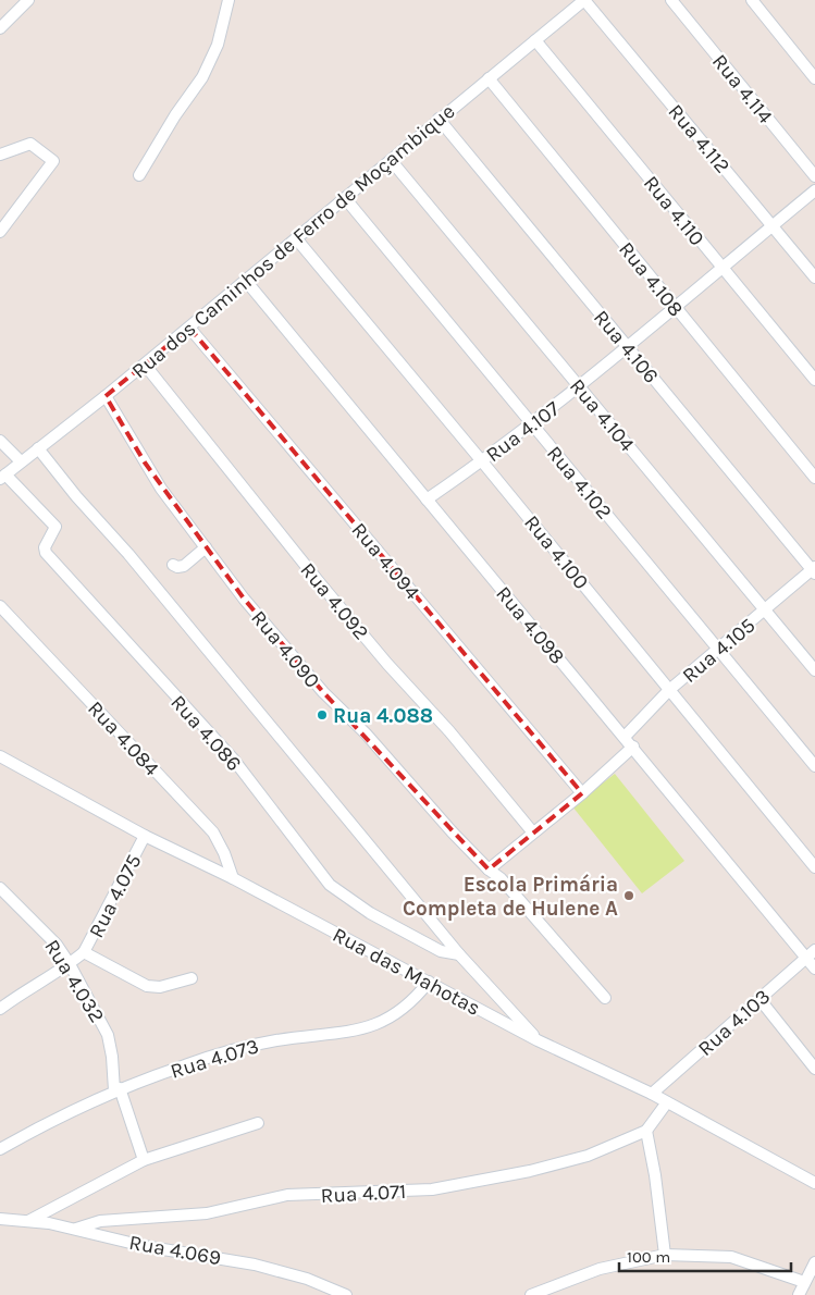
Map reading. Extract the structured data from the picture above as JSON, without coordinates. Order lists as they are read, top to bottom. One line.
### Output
{"streets":{"street":["Rua 4.114","Rua 4.112","Rua 4.110","Rua dos Caminhos de Ferro de Moçambique","Rua 4.108","Rua 4.106","Rua 4.104","Rua 4.107","Rua 4.102","Rua 4.100","Rua 4.094","Rua 4.092","Rua 4.098","Rua 4.090","Rua 4.105","Rua 4.086","Rua 4.084","Rua 4.075","Rua das Mahotas","Rua 4.032","Rua 4.103","Rua 4.073","Rua 4.071","Rua 4.069"]},"crossings":[["Rua 4.112","Rua dos Caminhos de Ferro de Moçambique"],["Rua 4.112","Rua 4.107"],["Rua 4.110","Rua dos Caminhos de Ferro de Moçambique"],["Rua 4.110","Rua 4.107"],["Rua dos Caminhos de Ferro de Moçambique","Rua 4.108"],["Rua dos Caminhos de Ferro de Moçambique","Rua 4.106"],["Rua dos Caminhos de Ferro de Moçambique","Rua 4.104"],["Rua dos Caminhos de Ferro de Moçambique","Rua 4.102"],["Rua dos Caminhos de Ferro de Moçambique","Rua 4.100"],["Rua dos Caminhos de Ferro de Moçambique","Rua 4.094"],["Rua dos Caminhos de Ferro de Moçambique","Rua 4.092"],["Rua dos Caminhos de Ferro de Moçambique","Rua 4.098"],["Rua dos Caminhos de Ferro de Moçambique","Rua 4.090"],["Rua dos Caminhos de Ferro de Moçambique","Rua 4.086"],["Rua 4.108","Rua 4.107"],["Rua 4.106","Rua 4.107"],["Rua 4.106","Rua 4.105"],["Rua 4.104","Rua 4.107"],["Rua 4.104","Rua 4.105"],["Rua 4.107","Rua 4.102"],["Rua 4.107","Rua 4.100"],["Rua 4.107","Rua 4.098"],["Rua 4.102","Rua 4.105"],["Rua 4.100","Rua 4.105"],["Rua 4.098","Rua 4.105"],["Rua 4.098","Rua 4.103"],["Rua 4.084","Rua das Mahotas"],["Rua 4.075","Rua das Mahotas"],["Rua 4.075","Rua 4.032"],["Rua das Mahotas","Rua 4.103"],["Rua das Mahotas","Rua 4.073"],["Rua 4.032","Rua 4.073"],["Rua 4.071","Rua 4.069"]],"places":["Rua 4.088","Escola Primária Completa de Hulene A"],"scale_bar":"100 m"}
